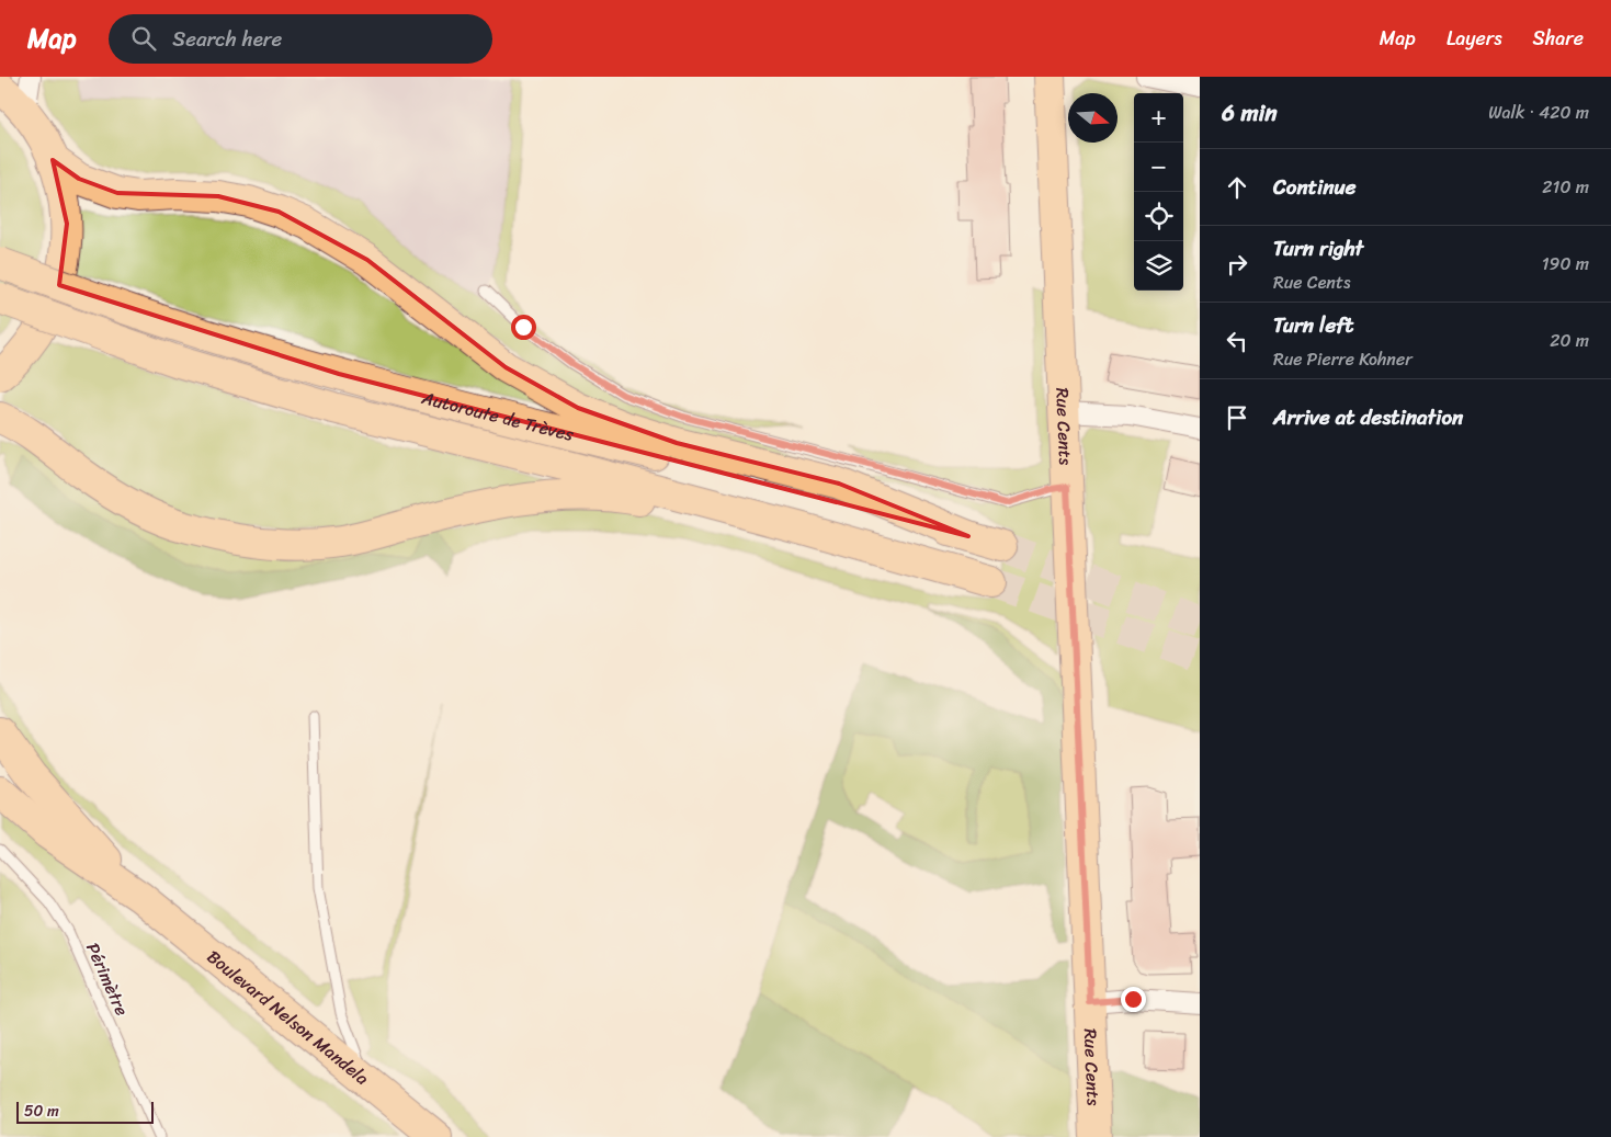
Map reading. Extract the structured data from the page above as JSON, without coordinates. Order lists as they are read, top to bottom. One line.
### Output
{"streets":{"main road":["Autoroute de Trèves","Rue Cents","Boulevard Nelson Mandela"],"lane":["Périmètre"]},"scale_bar":"50 m","north":"right","page":{"header":"Map","search":"Search here","nav":["Map","Layers","Share"],"heading":["6 min","Walk · 420 m"],"map_buttons":["+","−"],"list":[["Continue","210 m"],["Turn right","Rue Cents","190 m"],["Turn left","Rue Pierre Kohner","20 m"],"Arrive at destination"],"scale":"50 m"}}
